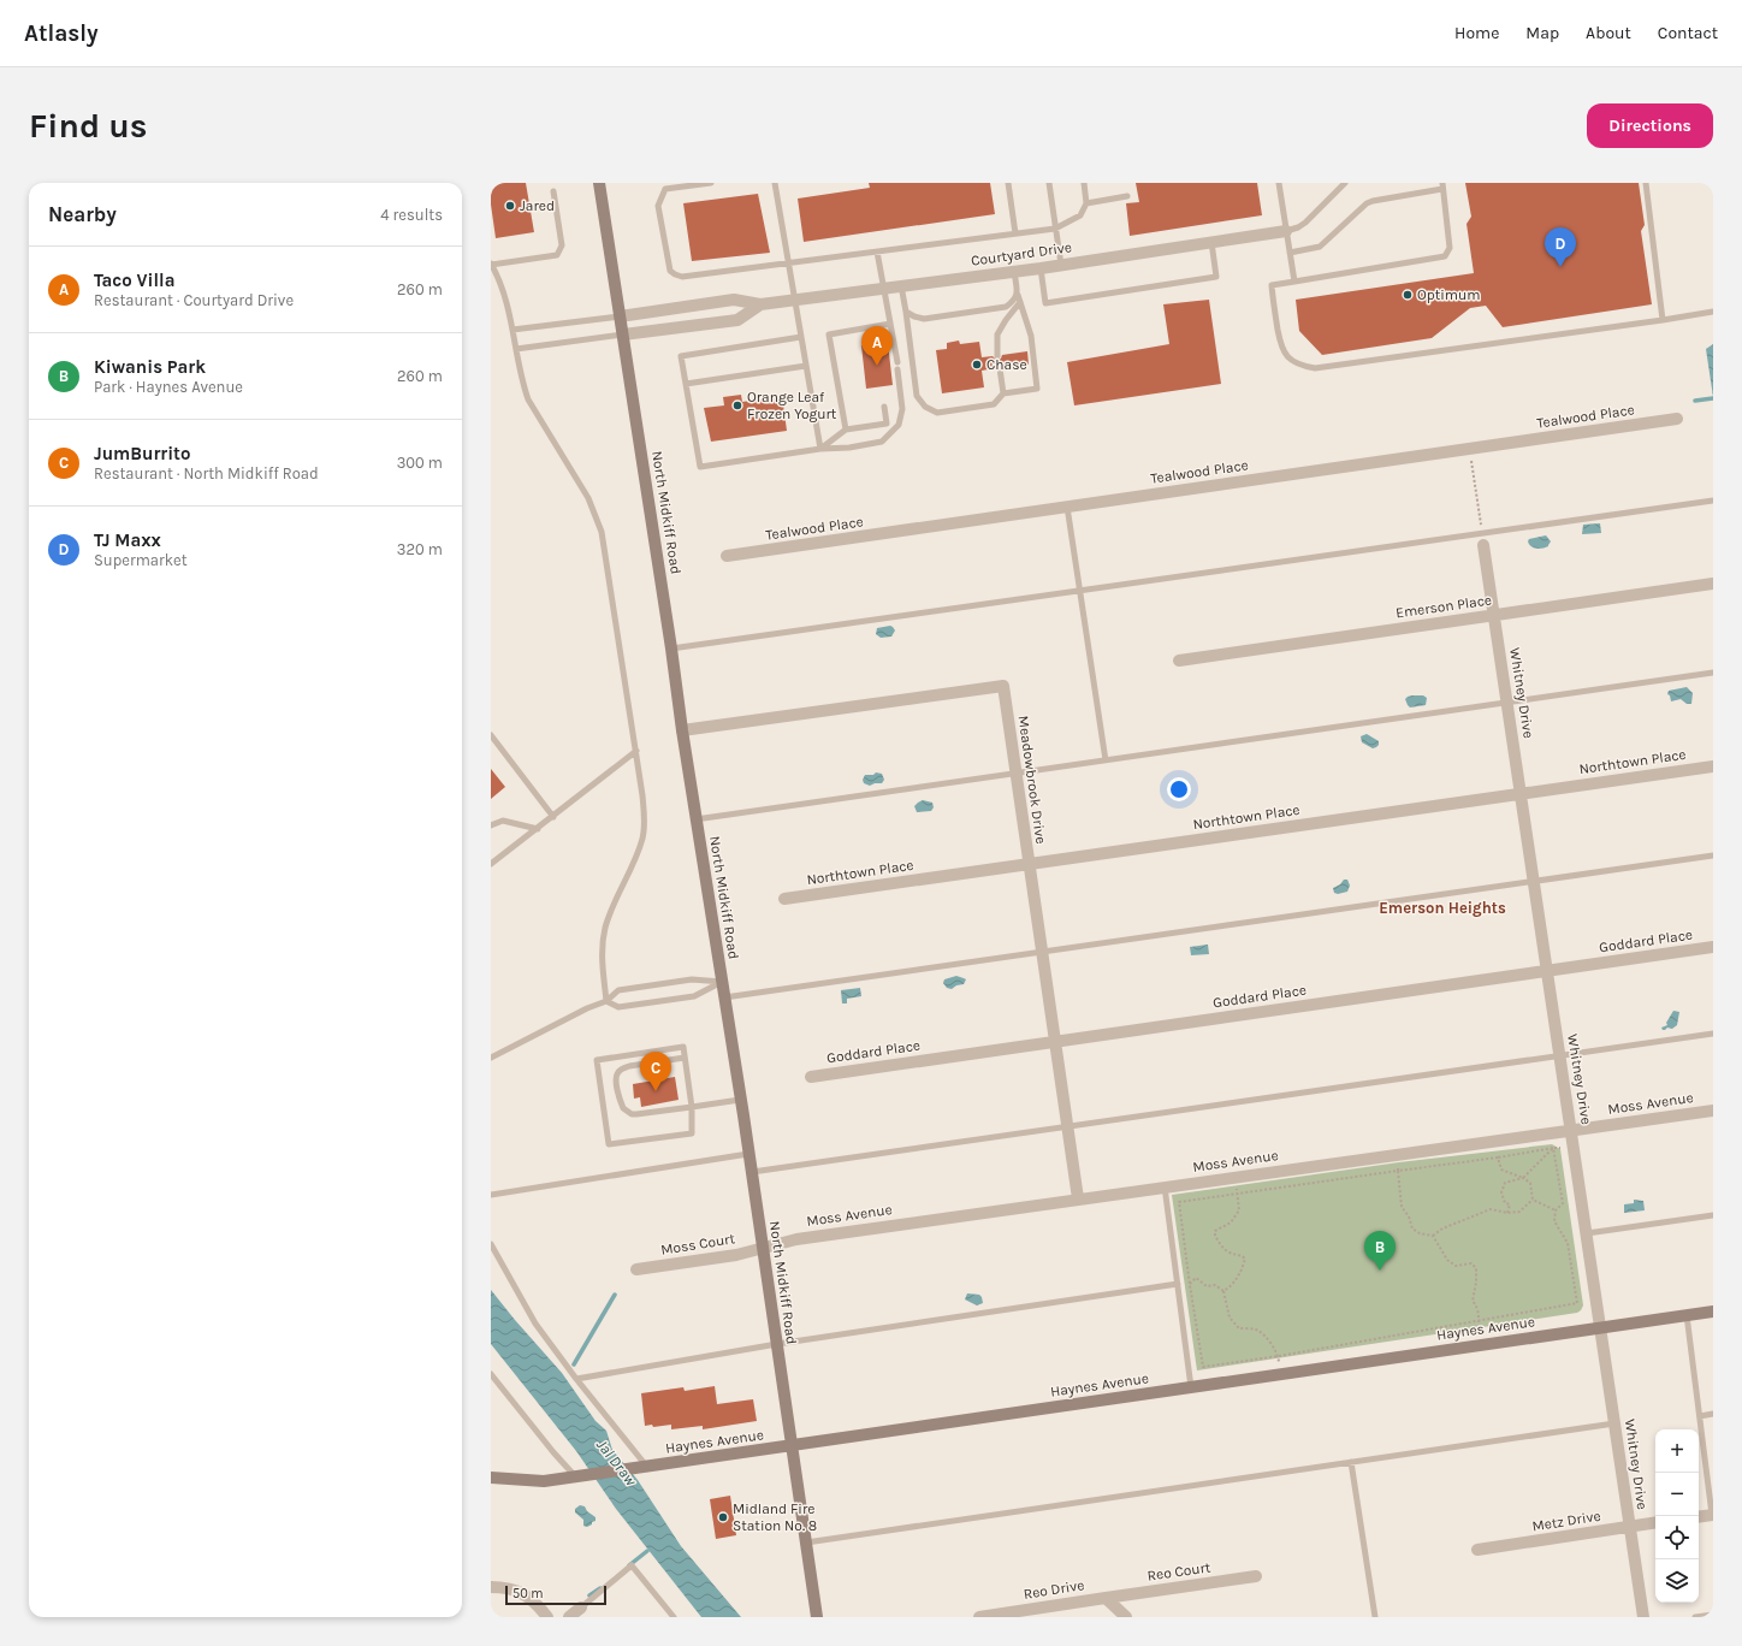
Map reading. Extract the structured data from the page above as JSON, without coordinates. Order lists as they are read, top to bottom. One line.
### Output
{"streets":{"main road":["North Midkiff Road","Haynes Avenue"],"street":["Courtyard Drive","Tealwood Place","Emerson Place","Whitney Drive","Northtown Place","Meadowbrook Drive","Goddard Place","Moss Avenue","Moss Court","Metz Drive","Reo Court","Reo Drive"]},"crossings":[["Courtyard Drive","North Midkiff Road"],["North Midkiff Road","Meadowbrook Drive"],["North Midkiff Road","Moss Avenue"],["North Midkiff Road","Moss Court"],["North Midkiff Road","Haynes Avenue"],["Emerson Place","Whitney Drive"],["Whitney Drive","Northtown Place"],["Whitney Drive","Goddard Place"],["Whitney Drive","Moss Avenue"],["Whitney Drive","Haynes Avenue"],["Whitney Drive","Metz Drive"],["Northtown Place","Meadowbrook Drive"],["Meadowbrook Drive","Goddard Place"],["Meadowbrook Drive","Moss Avenue"],["Moss Avenue","Moss Court"],["Reo Court","Reo Drive"]],"districts":["Emerson Heights"],"water":["Jal Draw"],"places":["Jared","Optimum","Chase","Orange Leaf Frozen Yogurt","Midland Fire Station No. 8"],"scale_bar":"50 m","page":{"header":"Atlasly","nav":["Home","Map","About","Contact"],"buttons":"Directions","title":"Find us","heading":["Nearby","4 results"],"pins":["D","A","C","B"],"list":[{"mark":"A","name":"Taco Villa","note":"Restaurant · Courtyard Drive","value":"260 m"},{"mark":"B","name":"Kiwanis Park","note":"Park · Haynes Avenue","value":"260 m"},{"mark":"C","name":"JumBurrito","note":"Restaurant · North Midkiff Road","value":"300 m"},{"mark":"D","name":"TJ Maxx","note":"Supermarket","value":"320 m"}],"map_buttons":["+","−"],"scale":"50 m"}}
